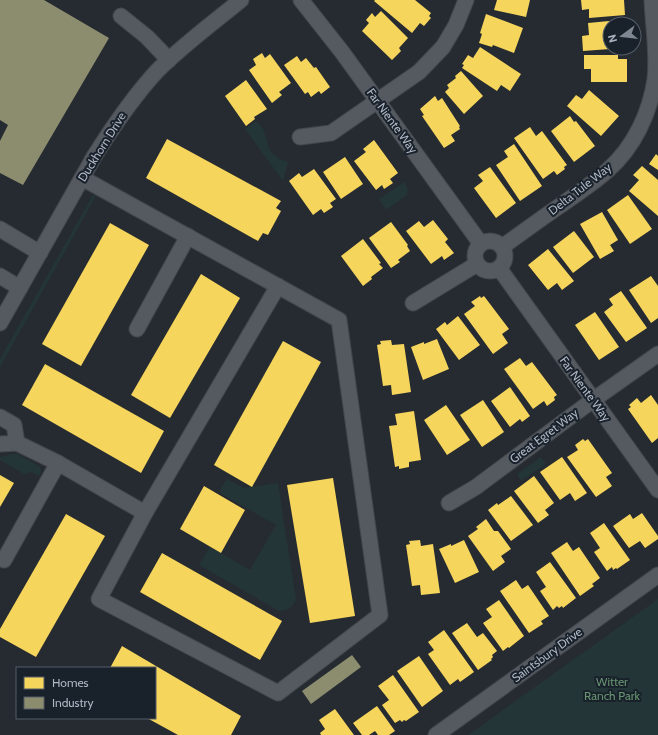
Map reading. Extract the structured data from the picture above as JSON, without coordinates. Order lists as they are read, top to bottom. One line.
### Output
{"streets":{"street":["Far Niente Way","Duckhorn Drive","Delta Tule Way","Great Egret Way","Saintsbury Drive"]},"crossings":[["Far Niente Way","Delta Tule Way"],["Far Niente Way","Great Egret Way"]],"parks":["Witter Ranch Park"],"legend":["Homes","Industry"],"north":"left"}
